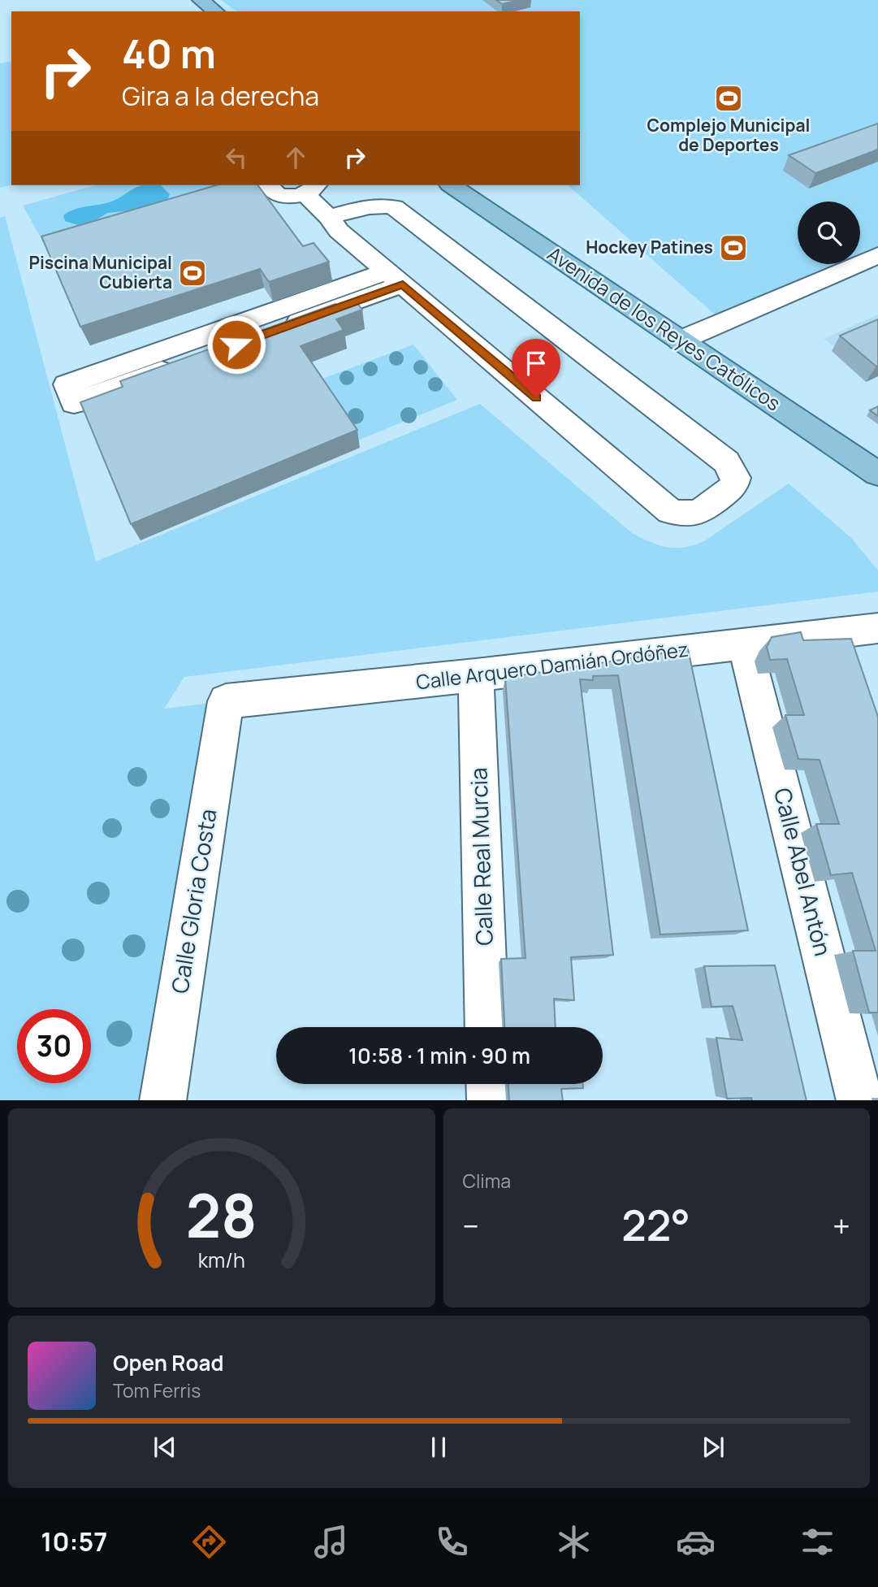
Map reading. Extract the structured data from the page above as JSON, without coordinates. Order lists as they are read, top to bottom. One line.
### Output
{"streets":{"main road":["Avenida de los Reyes Católicos"],"street":["Calle Arquero Damián Ordóñez","Calle Real Murcia","Calle Abel Antón","Calle Gloria Costa"]},"crossings":[["Calle Arquero Damián Ordóñez","Calle Real Murcia"],["Calle Arquero Damián Ordóñez","Calle Abel Antón"],["Calle Arquero Damián Ordóñez","Calle Gloria Costa"]],"places":{"sports":["Complejo Municipal de Deportes","Hockey Patines","Piscina Municipal Cubierta"]},"page":{"turn":["40 m","Gira a la derecha"],"limit":"30","trip":"10:58 · 1 min · 90 m","tile":"Clima","heat":["−","22°","+"],"song":["Open Road","Tom Ferris"],"tabs":"10:57","gauge":["28","km/h"]}}
